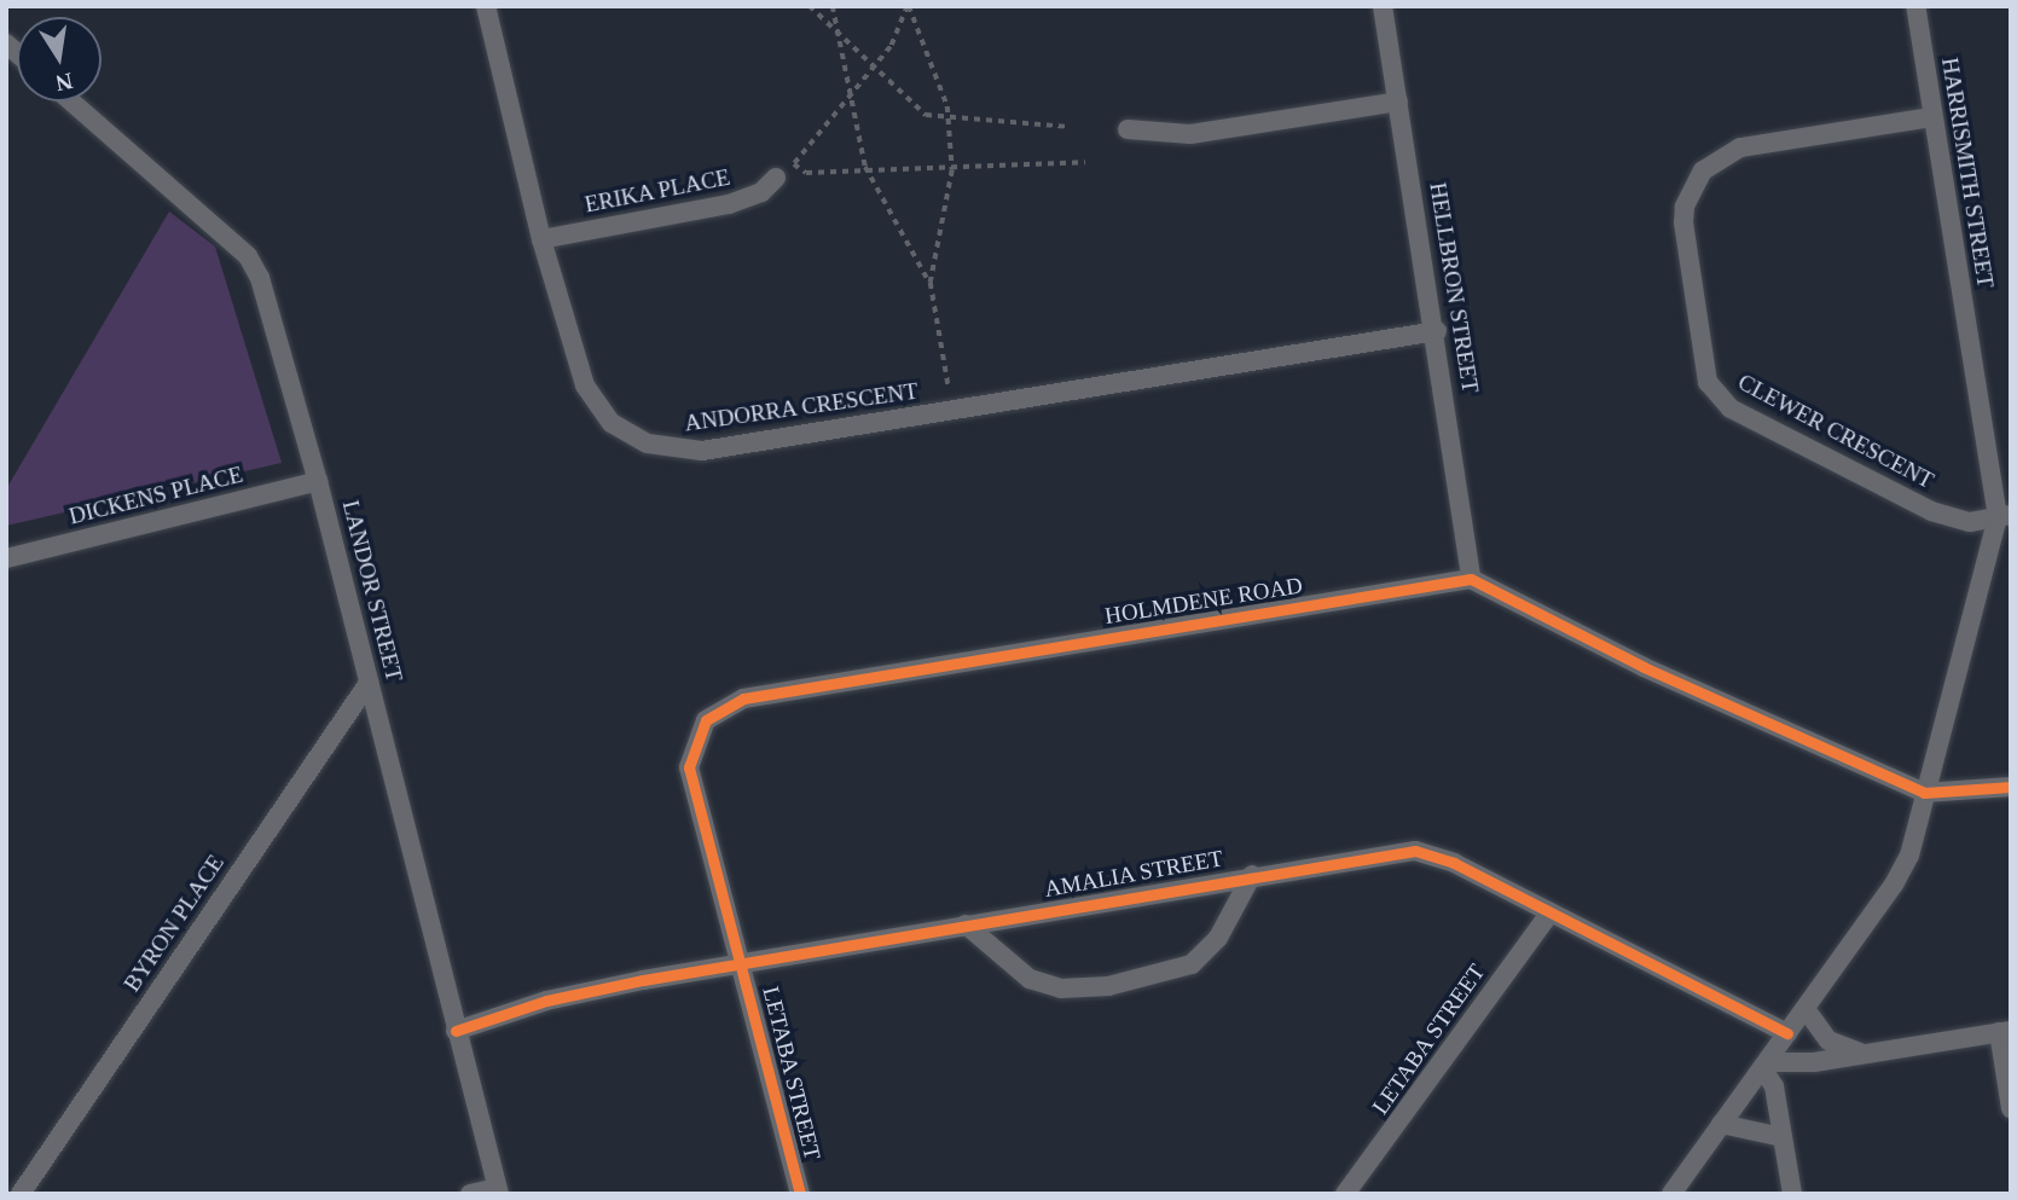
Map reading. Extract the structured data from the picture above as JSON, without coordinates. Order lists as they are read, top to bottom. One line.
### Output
{"streets":{"street":["HARRISMITH STREET","ERIKA PLACE","HELLBRON STREET","ANDORRA CRESCENT","CLEWER CRESCENT","DICKENS PLACE","LANDOR STREET","HOLMDENE ROAD","AMALIA STREET","BYRON PLACE","LETABA STREET"]},"crossings":[["HARRISMITH STREET","CLEWER CRESCENT"],["HARRISMITH STREET","AMALIA STREET"],["ERIKA PLACE","ANDORRA CRESCENT"],["HELLBRON STREET","ANDORRA CRESCENT"],["HELLBRON STREET","HOLMDENE ROAD"],["DICKENS PLACE","LANDOR STREET"],["LANDOR STREET","AMALIA STREET"],["LANDOR STREET","BYRON PLACE"],["HOLMDENE ROAD","AMALIA STREET"],["HOLMDENE ROAD","LETABA STREET"],["AMALIA STREET","LETABA STREET"]],"north":"bottom"}
